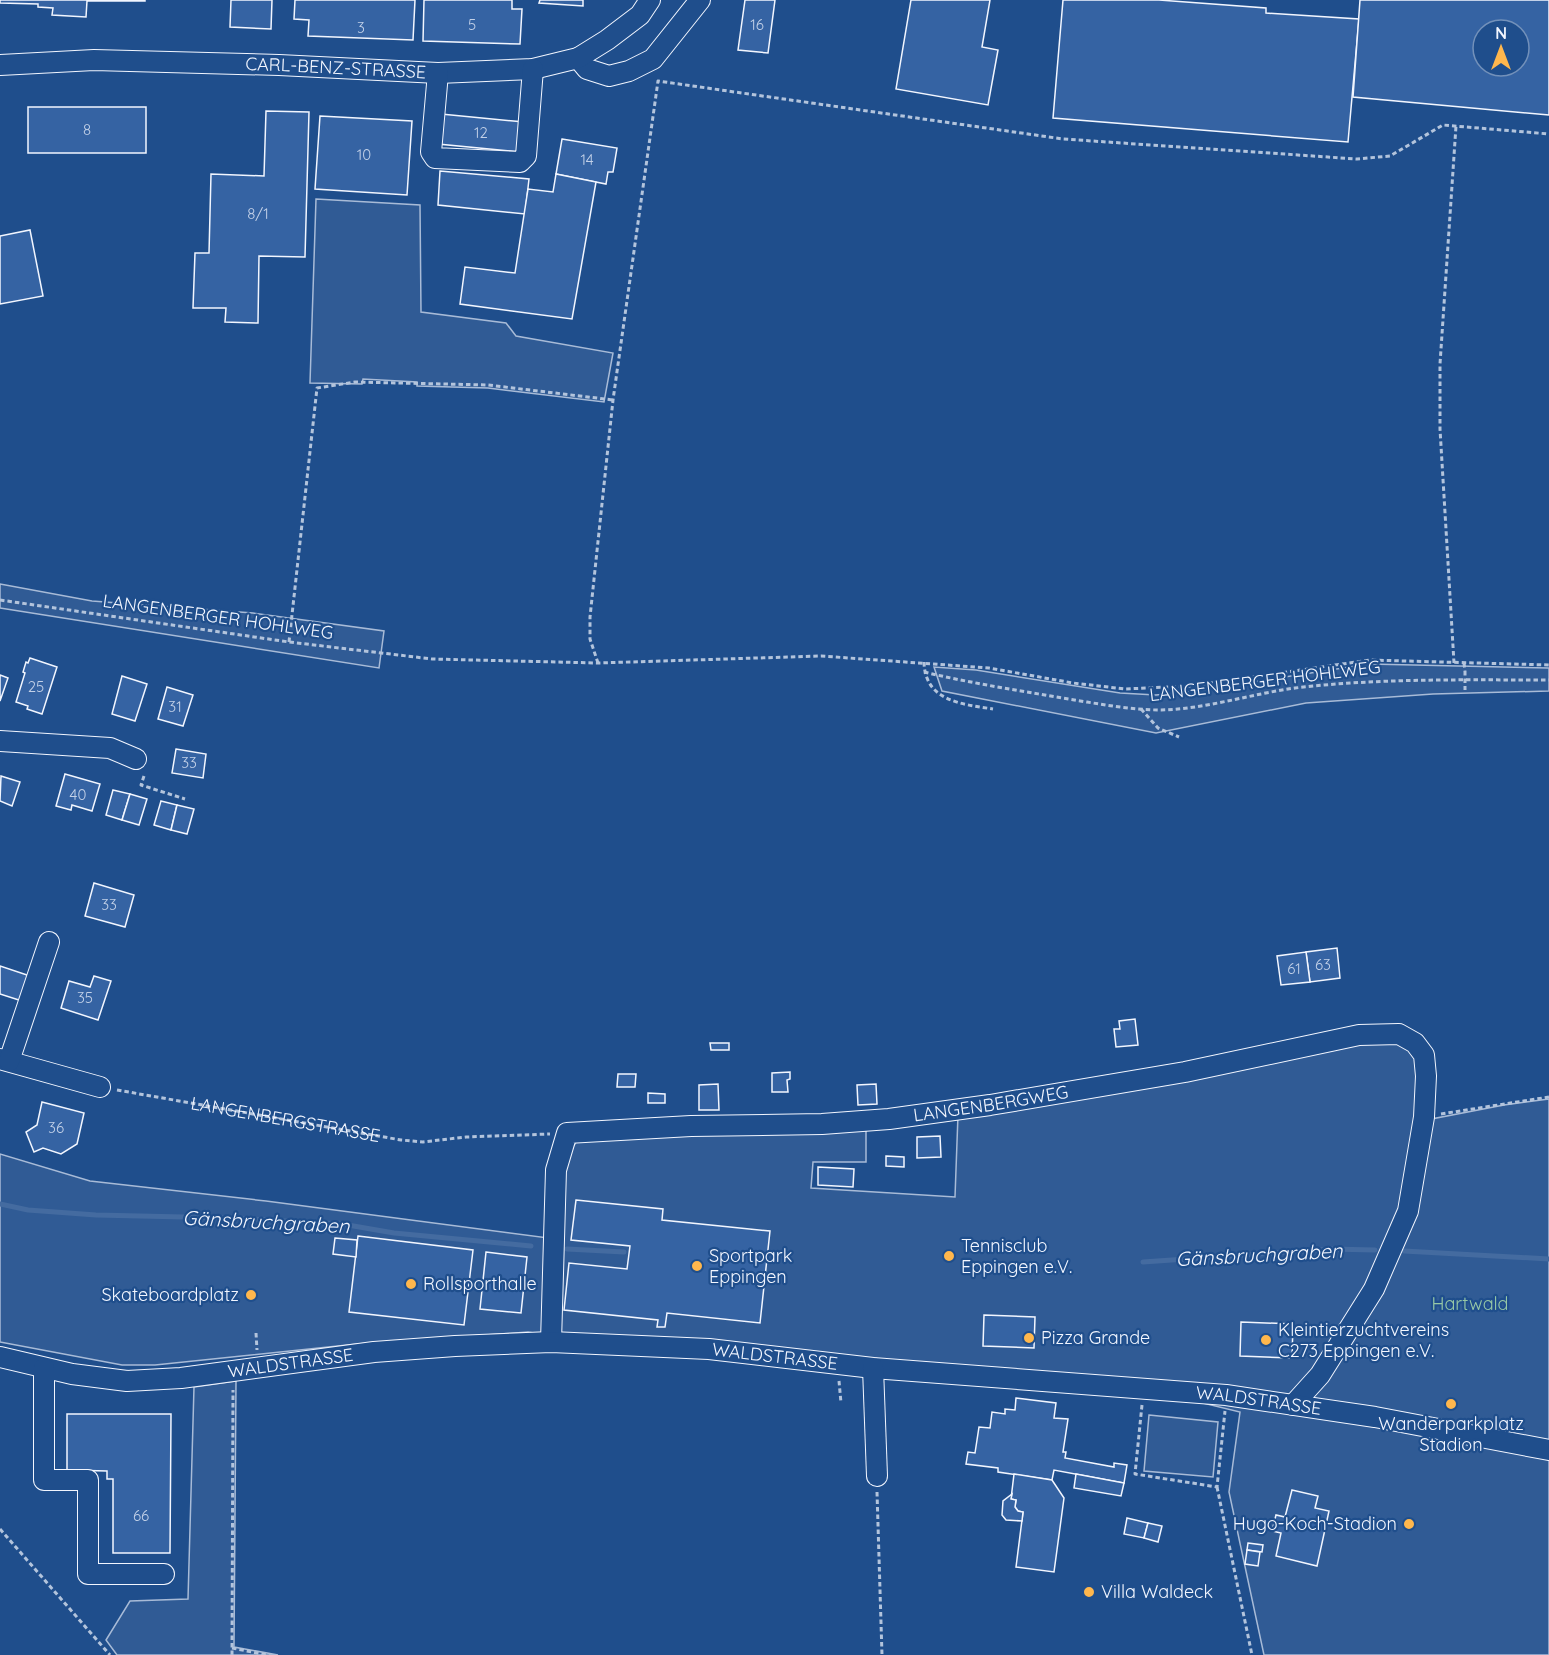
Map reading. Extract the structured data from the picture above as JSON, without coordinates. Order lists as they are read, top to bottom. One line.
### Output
{"streets":{"street":["CARL-BENZ-STRASSE","LANGENBERGWEG","WALDSTRASSE"],"path":["LANGENBERGER HOHLWEG","LANGENBERGSTRASSE"]},"crossings":[["LANGENBERGWEG","LANGENBERGSTRASSE"],["LANGENBERGWEG","WALDSTRASSE"]],"water":["Gänsbruchgraben"],"parks":["Hartwald"],"places":["Tennisclub Eppingen e.V.","Sportpark Eppingen","Rollsporthalle","Skateboardplatz","Pizza Grande","Kleintierzuchtvereins C273 Eppingen e.V.","Wanderparkplatz Stadion","Hugo-Koch-Stadion","Villa Waldeck"],"house_numbers":["5","16","3","8","12","10","14","8/1","25","31","33","40","33","63","61","35","36","66"],"north":"top"}
